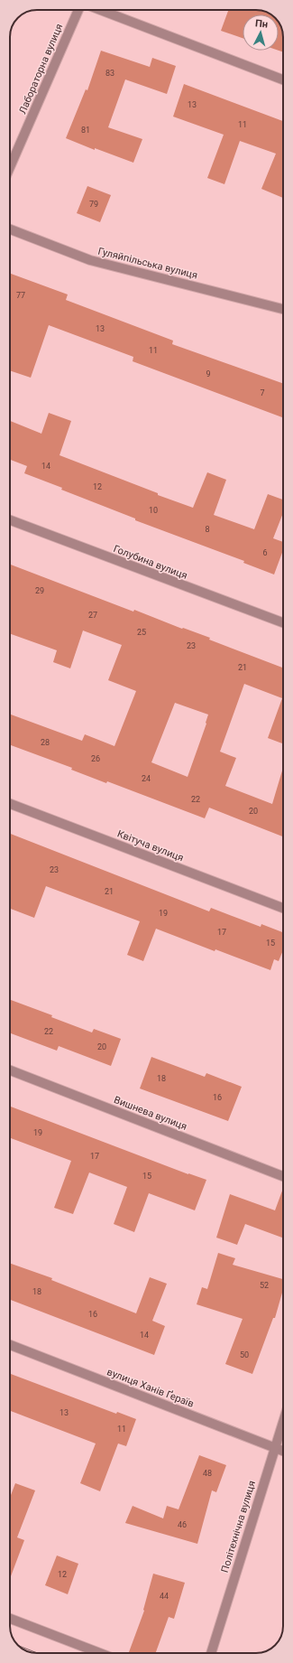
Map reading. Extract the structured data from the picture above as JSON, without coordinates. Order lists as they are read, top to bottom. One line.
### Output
{"streets":{"street":["Лабораторна вулиця","Гуляйпільська вулиця","Голубина вулиця","Квітуча вулиця","Вишнева вулиця","вулиця Ханів Ґераїв","Політехнічна вулиця"]},"crossings":[["вулиця Ханів Ґераїв","Політехнічна вулиця"]],"house_numbers":["83","13","11","81","79","77","13","11","9","7","14","12","10","8","6","29","27","25","23","21","28","26","24","22","20","23","21","19","17","15","22","20","18","16","19","17","15","52","18","16","14","50","13","11","48","46","12","44"],"north":"top"}
